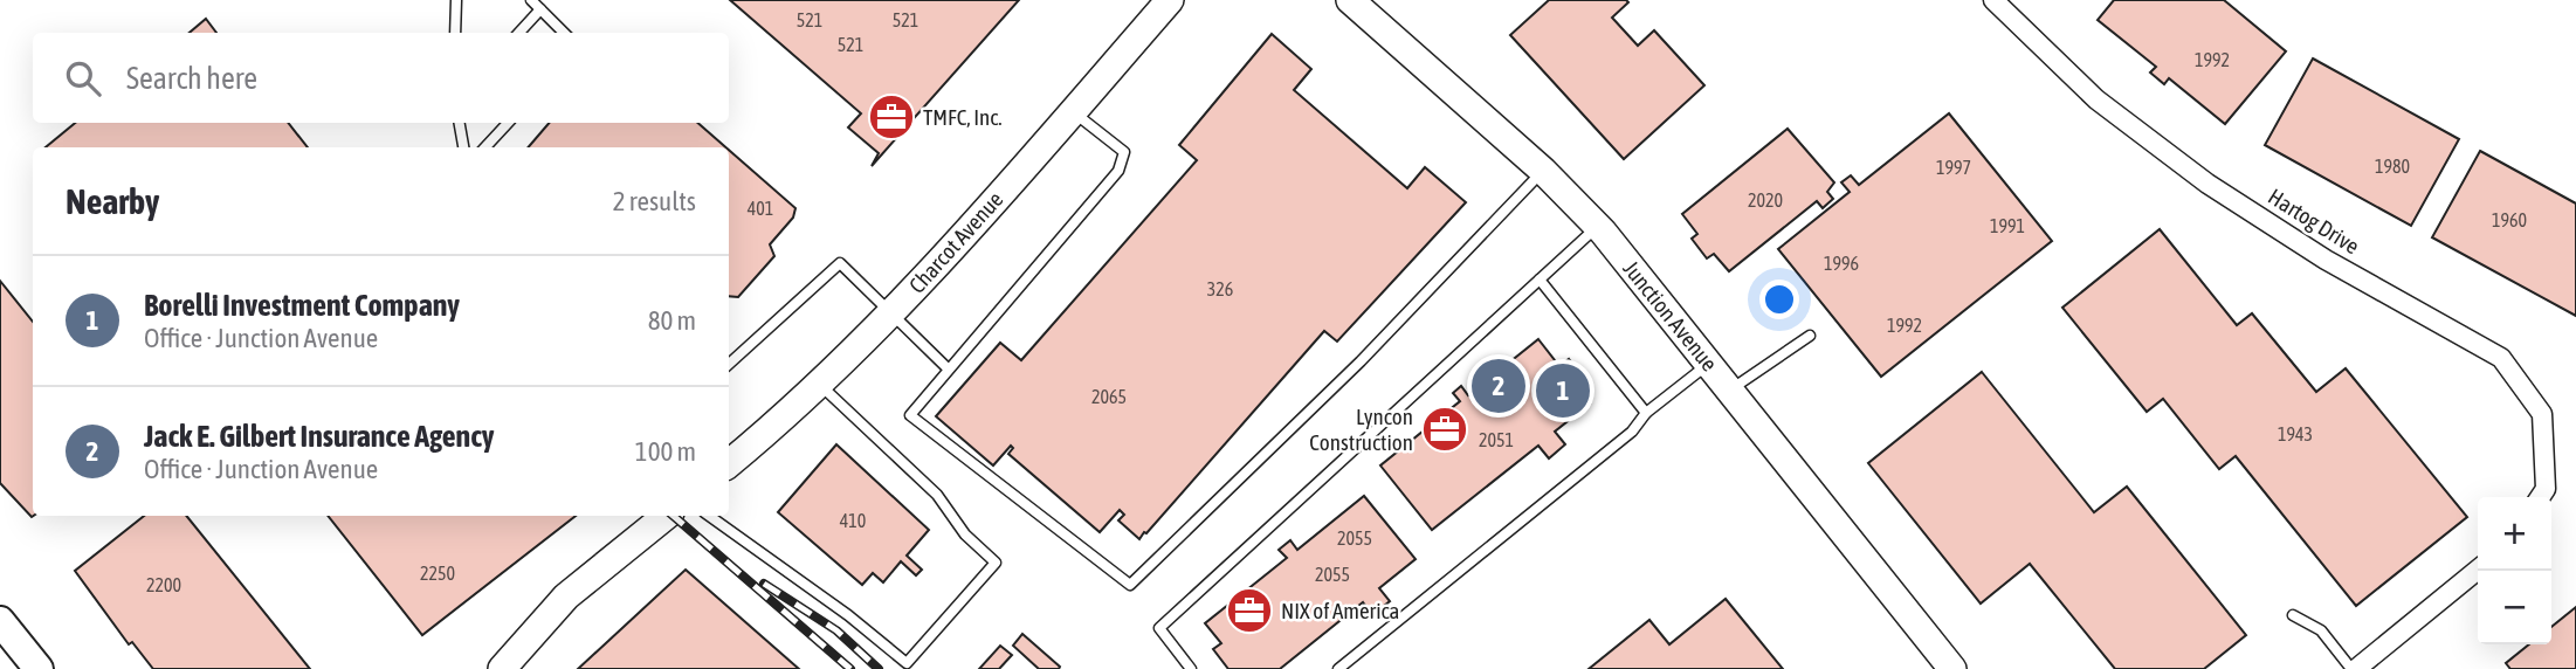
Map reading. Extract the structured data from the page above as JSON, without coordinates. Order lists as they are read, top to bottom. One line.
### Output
{"streets":{"street":["Hartog Drive","Charcot Avenue","Junction Avenue"]},"places":{"office":["TMFC, Inc.","Lyncon Construction","NIX of America"]},"house_numbers":["521","521","521","1992","1980","1997","2020","401","1960","1991","1996","326","1992","2065","1943","2051","410","2055","2250","2055","2200"],"page":{"search":"Search here","heading":["Nearby","2 results"],"list":[{"mark":"1","name":"Borelli Investment Company","note":"Office · Junction Avenue","value":"80 m"},{"mark":"2","name":"Jack E. Gilbert Insurance Agency","note":"Office · Junction Avenue","value":"100 m"}],"pins":["2","1"],"map_buttons":["+","−"]}}
